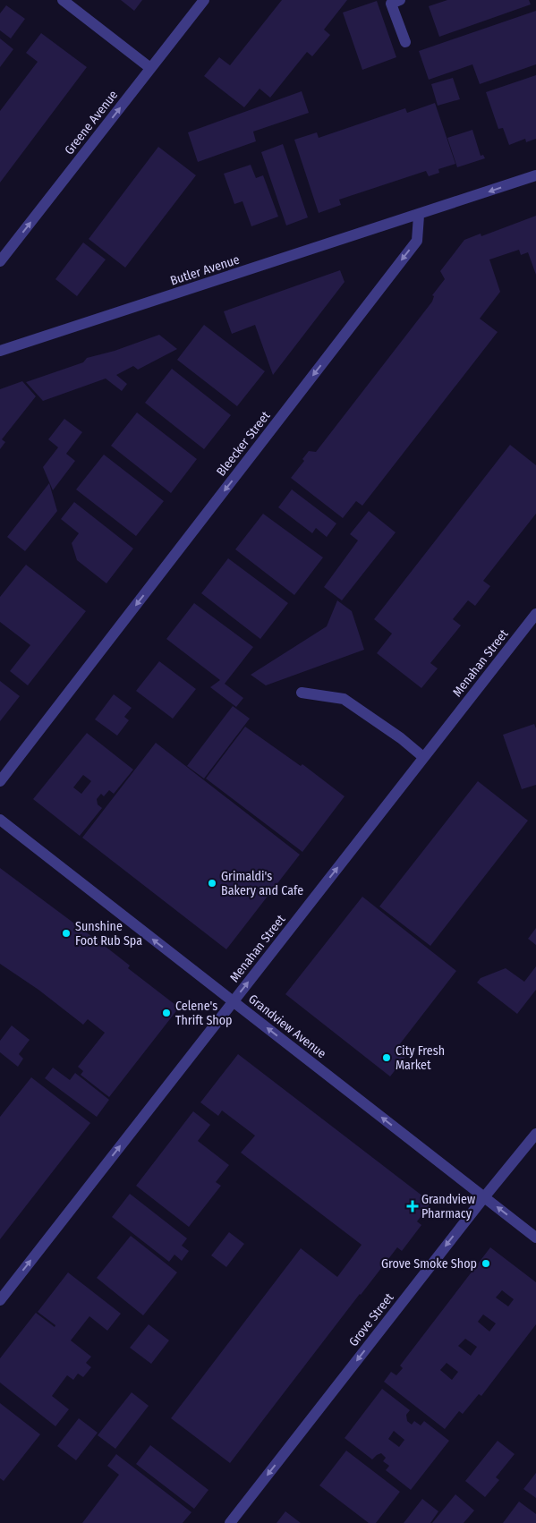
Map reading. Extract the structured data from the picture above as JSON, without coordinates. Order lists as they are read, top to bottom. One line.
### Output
{"streets":{"street":["Greene Avenue","Butler Avenue","Bleecker Street","Menahan Street","Grandview Avenue","Grove Street"]},"crossings":[["Butler Avenue","Bleecker Street"],["Menahan Street","Grandview Avenue"],["Grandview Avenue","Grove Street"]],"one_way":["Greene Avenue","Bleecker Street","Menahan Street","Grandview Avenue","Grove Street"],"places":{"other":["Grimaldi's Bakery and Cafe","Sunshine Foot Rub Spa","Celene's Thrift Shop","City Fresh Market","Grove Smoke Shop"],"health":["Grandview Pharmacy"]}}
